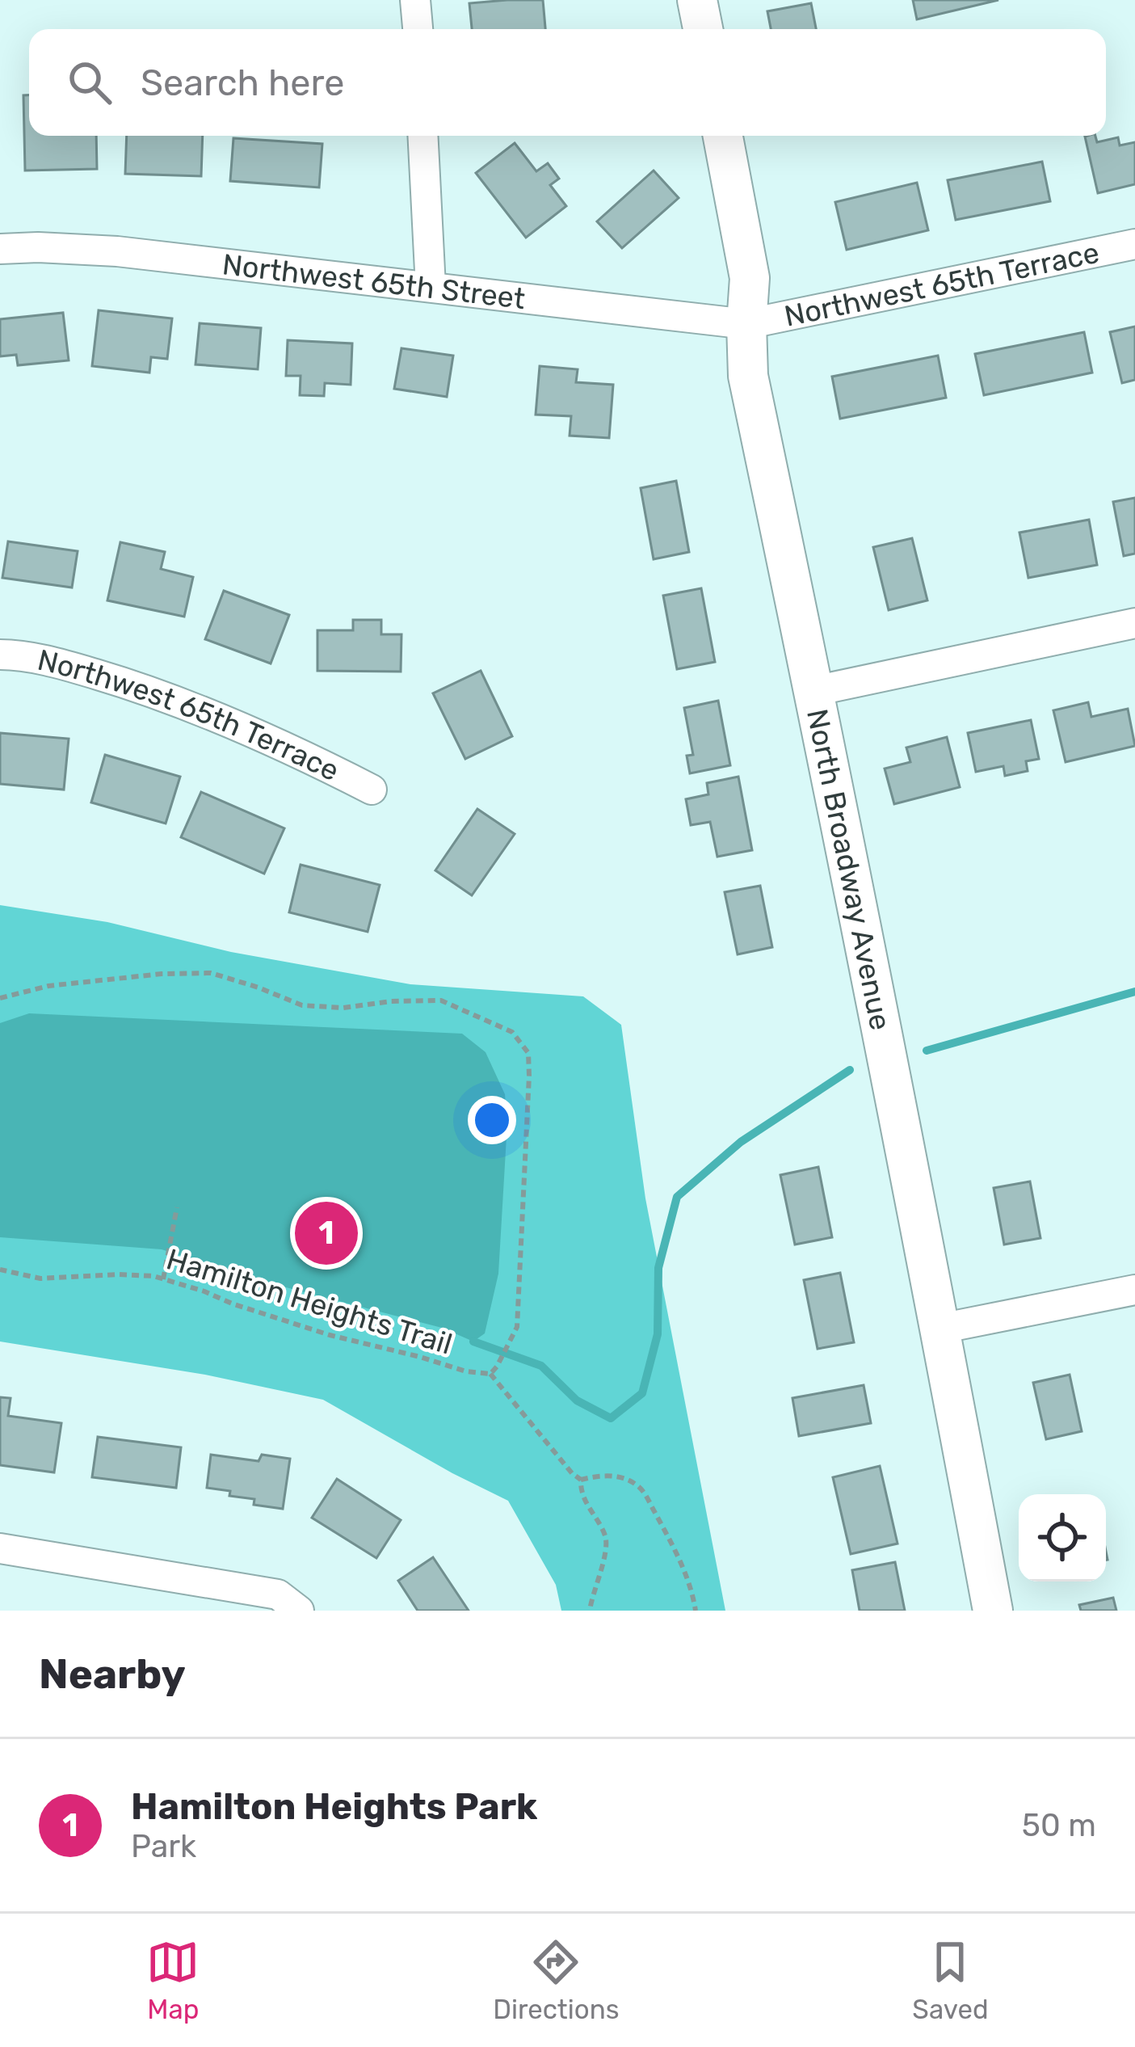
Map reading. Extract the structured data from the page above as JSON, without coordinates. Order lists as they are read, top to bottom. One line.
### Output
{"streets":{"street":["Northwest 65th Street","Northwest 65th Terrace","North Broadway Avenue"],"path":["Hamilton Heights Trail"]},"crossings":[["Northwest 65th Street","Northwest 65th Terrace"],["Northwest 65th Street","North Broadway Avenue"],["Northwest 65th Terrace","North Broadway Avenue"]],"page":{"search":"Search here","pins":"1","heading":"Nearby","list":[{"mark":"1","name":"Hamilton Heights Park","note":"Park","value":"50 m"}],"nav":["Map","Directions","Saved"]}}
